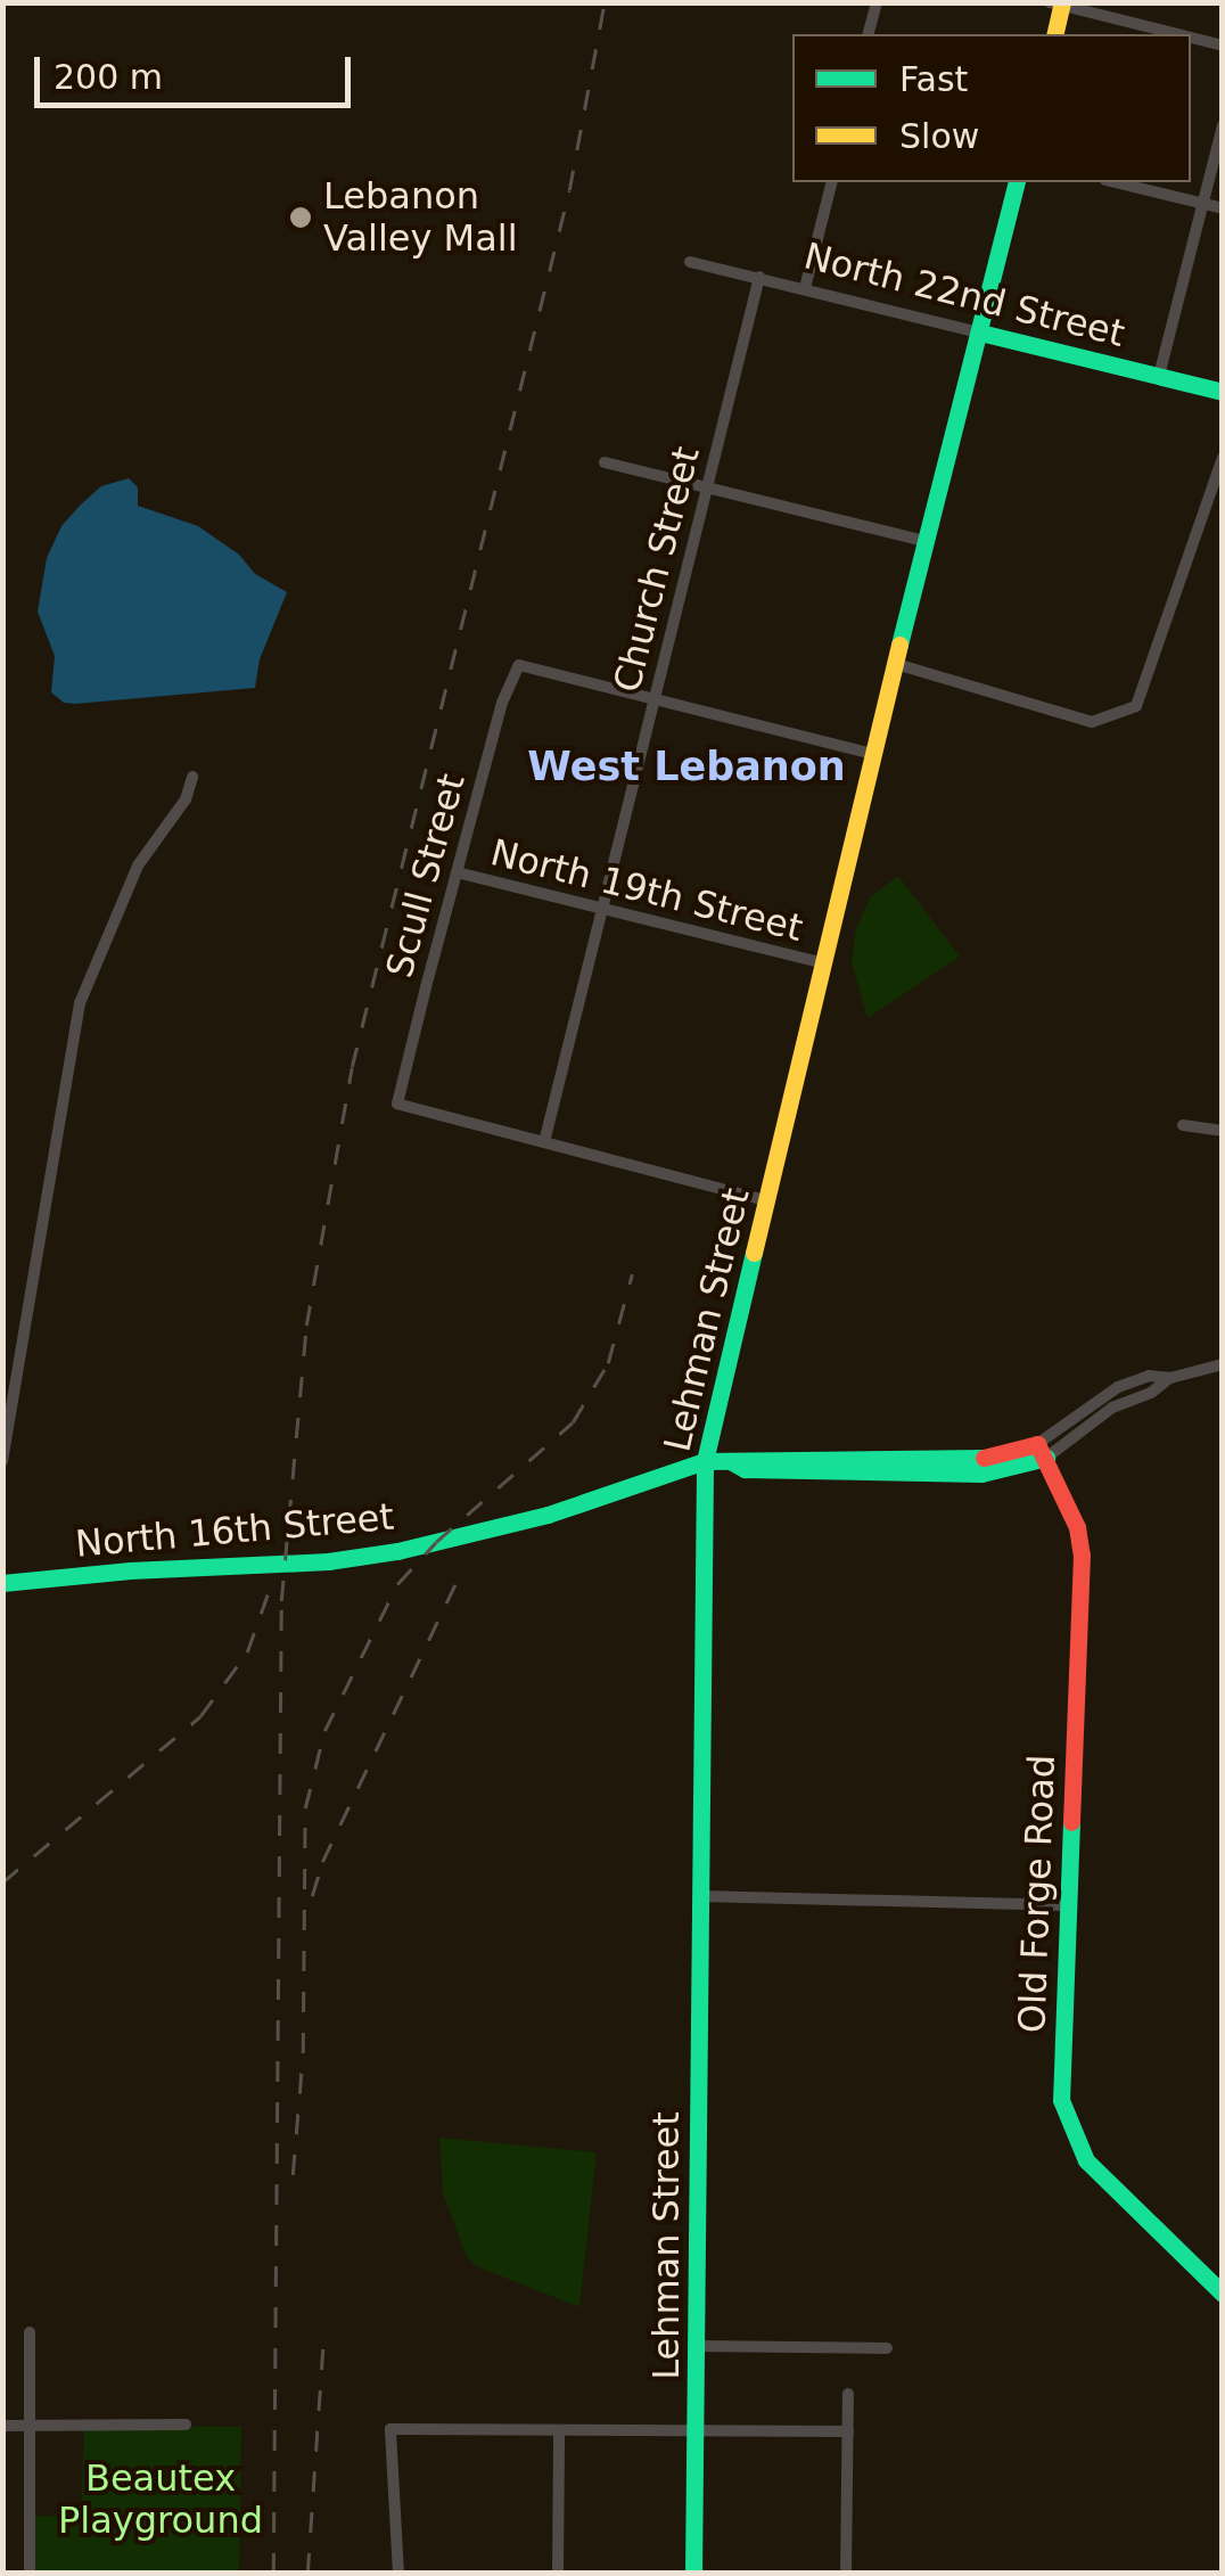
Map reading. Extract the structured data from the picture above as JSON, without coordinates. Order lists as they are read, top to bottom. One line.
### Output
{"streets":{"main road":["North 22nd Street","Lehman Street","North 16th Street","Old Forge Road"],"street":["Church Street","Scull Street","North 19th Street"]},"crossings":[["North 22nd Street","Church Street"],["North 22nd Street","Lehman Street"],["Church Street","Scull Street"],["Church Street","North 19th Street"],["Scull Street","North 19th Street"],["North 19th Street","Lehman Street"],["Lehman Street","North 16th Street"],["North 16th Street","Old Forge Road"]],"districts":["West Lebanon"],"parks":["Beautex Playground"],"places":["Lebanon Valley Mall"],"legend":["Fast","Slow"],"scale_bar":"200 m"}
